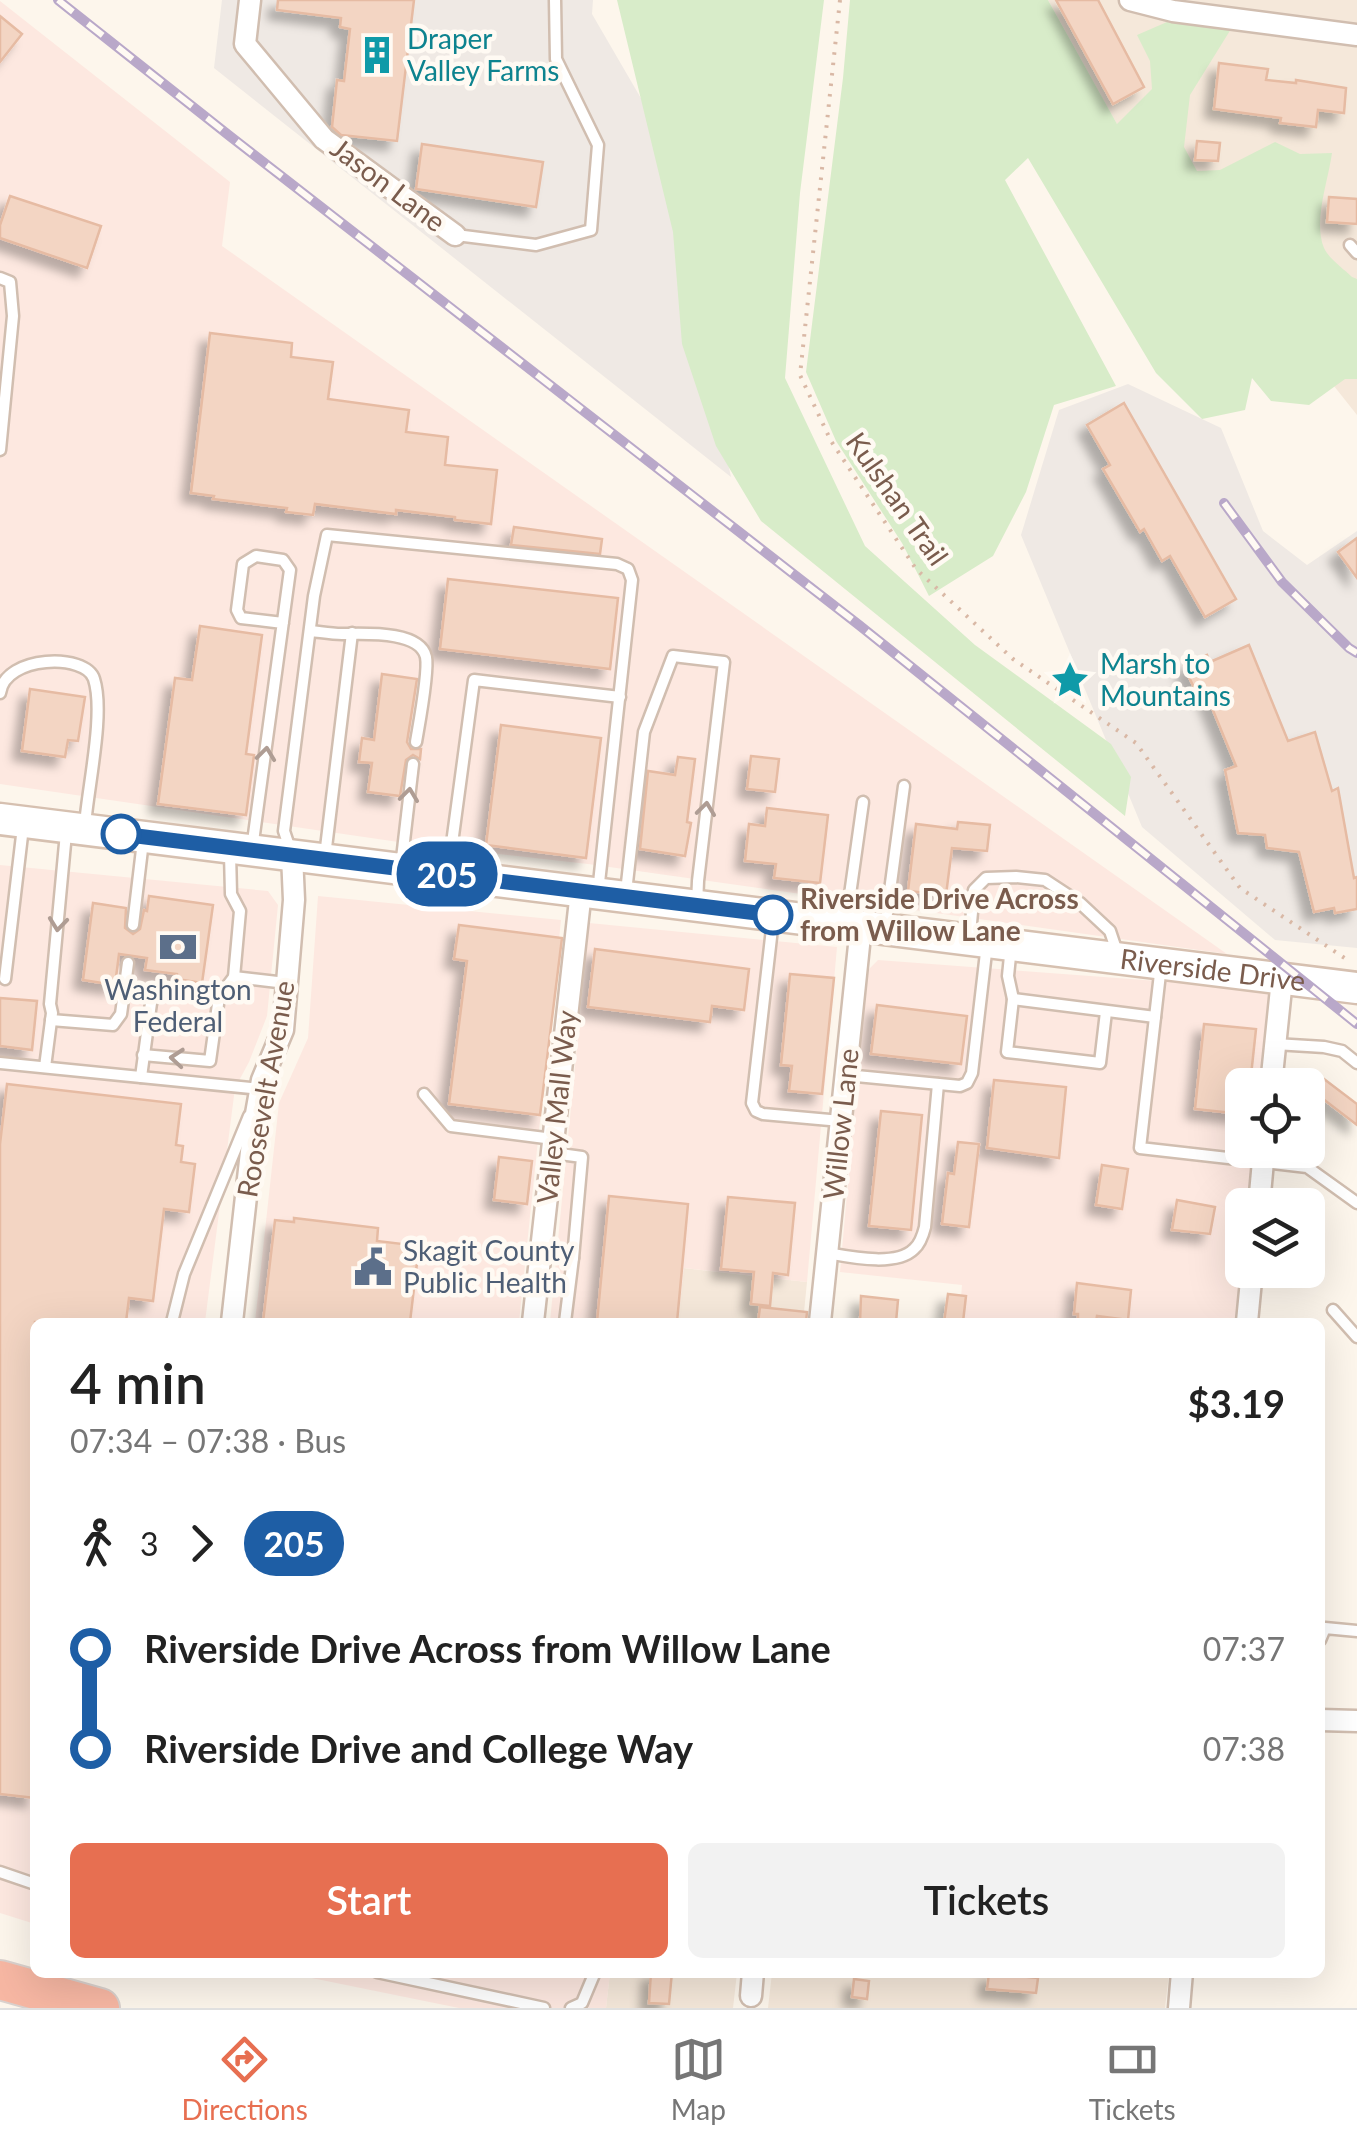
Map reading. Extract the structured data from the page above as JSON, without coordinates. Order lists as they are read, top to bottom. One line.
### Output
{"streets":{"main road":["Riverside Drive"],"street":["Jason Lane","Roosevelt Avenue","Valley Mall Way","Willow Lane"],"path":["Kulshan Trail"]},"crossings":[["Riverside Drive","Roosevelt Avenue"],["Riverside Drive","Valley Mall Way"],["Riverside Drive","Willow Lane"]],"places":{"building":["Draper Valley Farms"],"place":["Marsh to Mountains"],"other":["Riverside Drive Across from Willow Lane"],"bank":["Washington Federal"],"public building":["Skagit County Public Health"]},"lines":["bus line 205"],"page":{"on_map":"205","heading":["4 min","07:34 – 07:38 · Bus","$3.19"],"legs":["3","205"],"list":[{"name":"Riverside Drive Across from Willow Lane","value":"07:37"},{"name":"Riverside Drive and College Way","value":"07:38"}],"buttons":["Start","Tickets"],"tabs":["Directions","Map","Tickets"]}}
